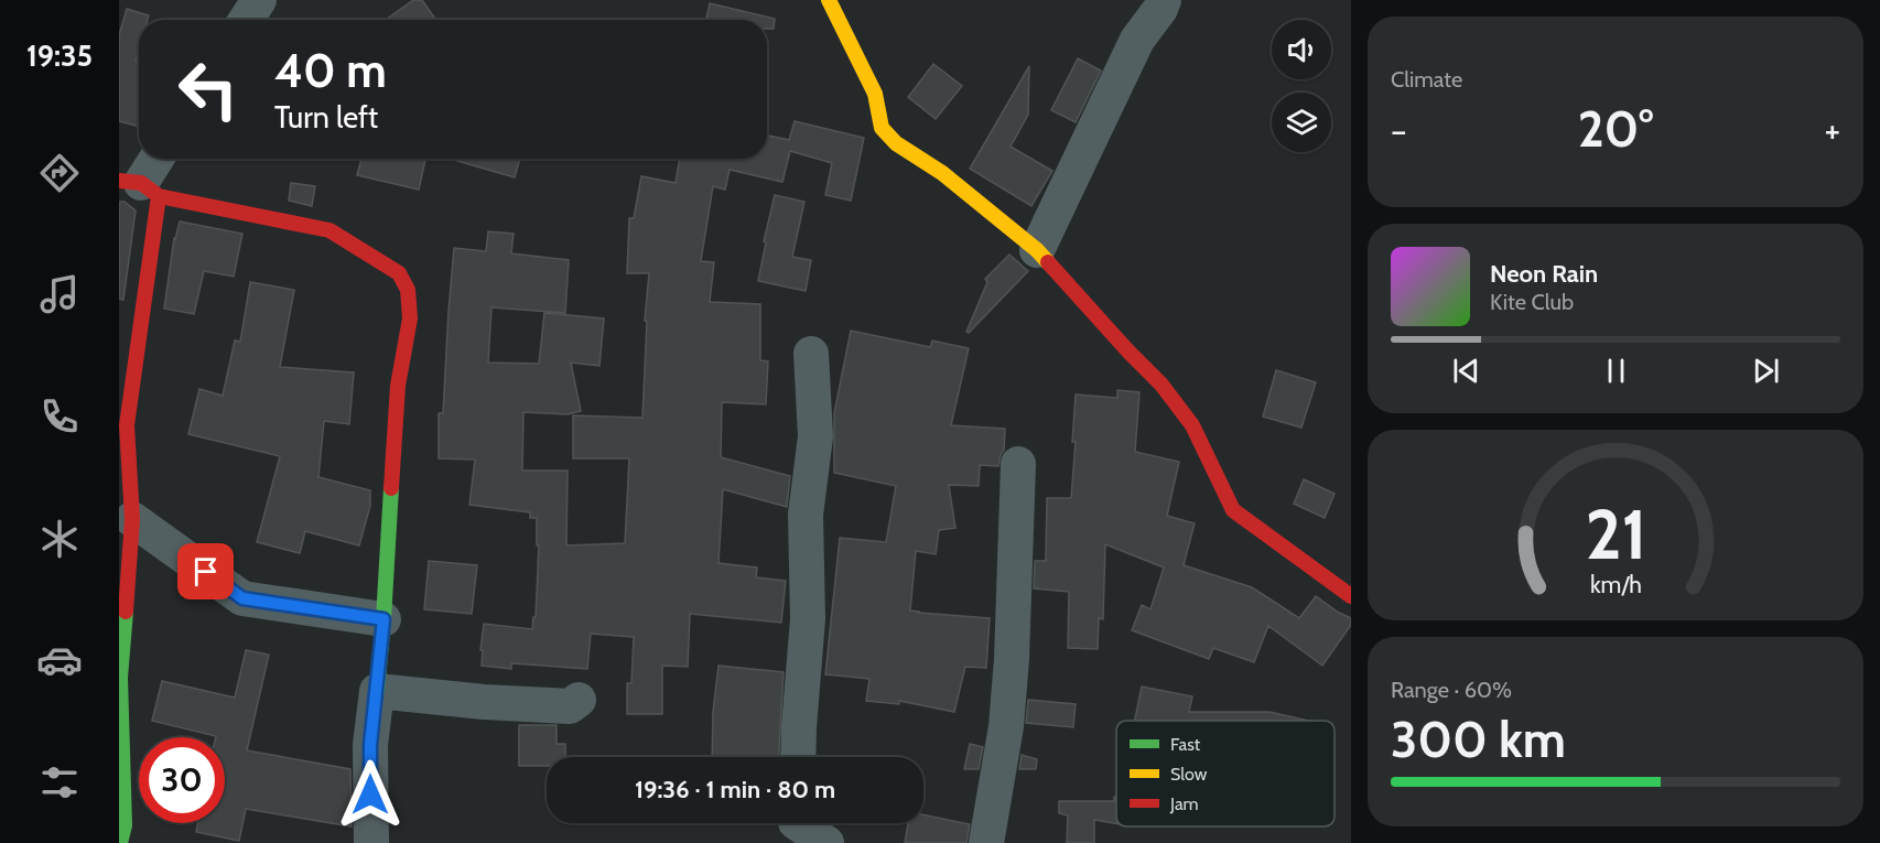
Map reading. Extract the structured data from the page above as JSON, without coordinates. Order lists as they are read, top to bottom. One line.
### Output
{"legend":["Fast","Slow","Jam"],"page":{"tabs":"19:35","tile":["Climate",["Range · 60%","300 km"]],"turn":["40 m","Turn left"],"heat":["−","20°","+"],"song":["Neon Rain","Kite Club"],"limit":"30","trip":"19:36 · 1 min · 80 m","gauge":["21","km/h"]}}
